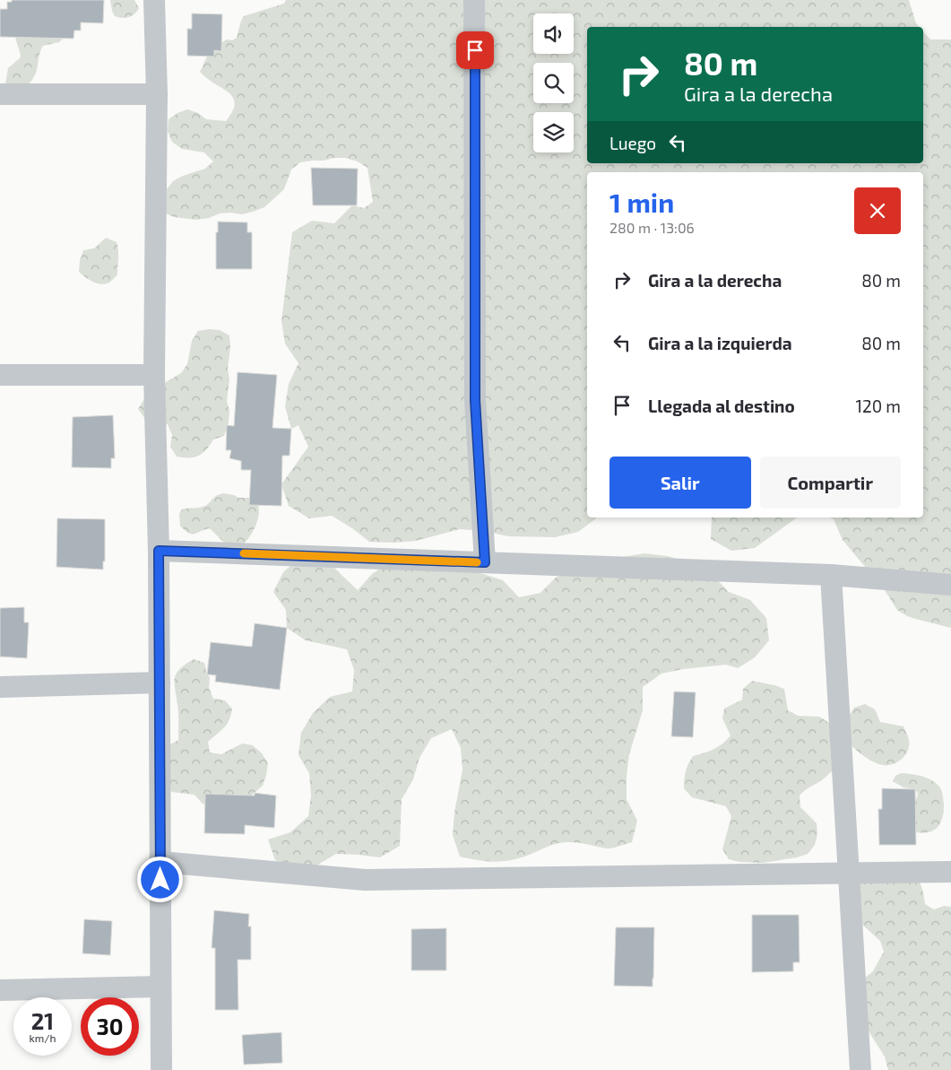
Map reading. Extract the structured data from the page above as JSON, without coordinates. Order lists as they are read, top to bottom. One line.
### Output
{"page":{"turn":["80 m","Gira a la derecha"],"then":"Luego","heading":["1 min","280 m · 13:06"],"list":[{"name":"Gira a la derecha","value":"80 m"},{"name":"Gira a la izquierda","value":"80 m"},{"name":"Llegada al destino","value":"120 m"}],"buttons":["Salir","Compartir"],"speed":"21 km/h","limit":"30"}}
